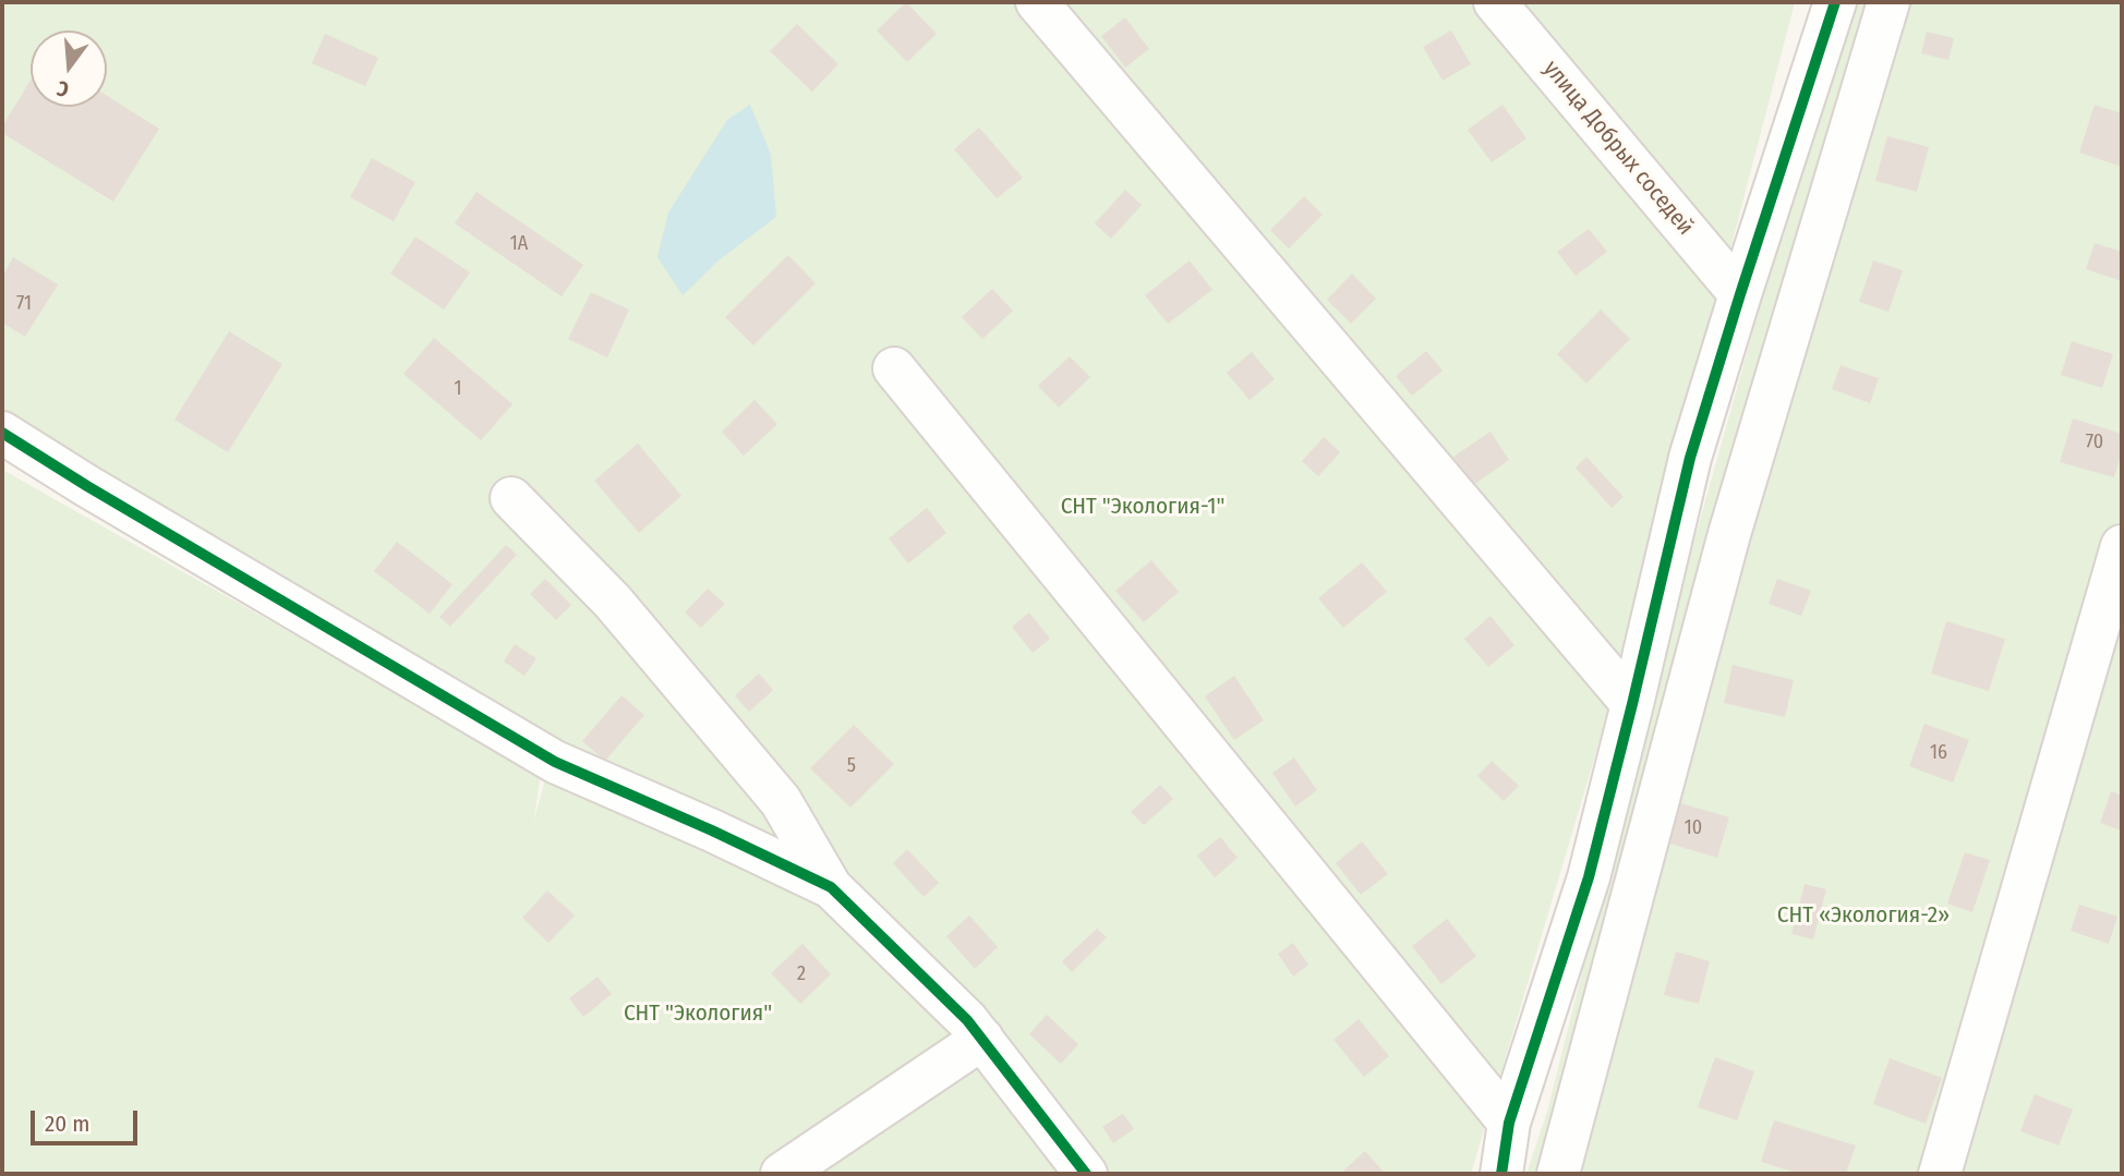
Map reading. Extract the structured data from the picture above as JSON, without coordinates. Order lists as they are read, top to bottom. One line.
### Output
{"streets":{"street":["улица Добрых соседей"]},"parks":["СНТ \"Экология-1\"","СНТ «Экология-2»","СНТ \"Экология\""],"house_numbers":["1А","71","1","70","16","5","10","2"],"scale_bar":"20 m","north":"bottom"}
